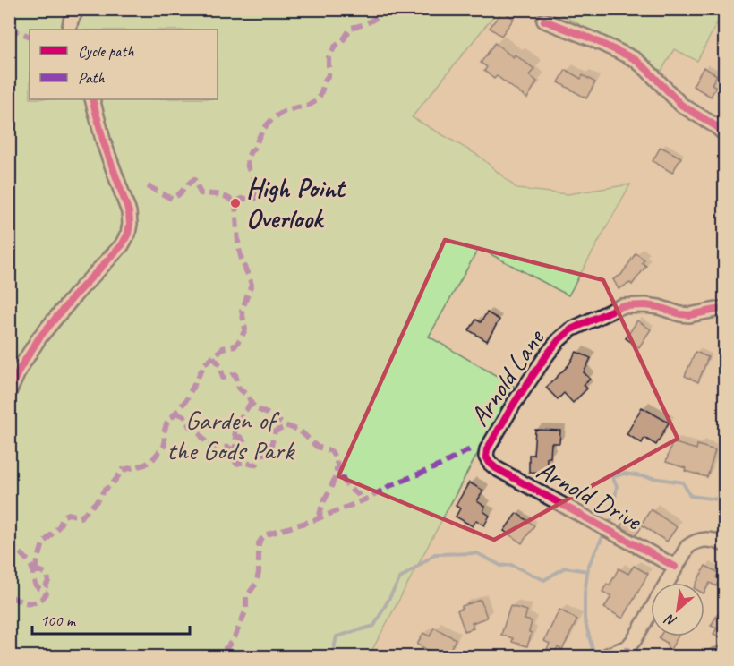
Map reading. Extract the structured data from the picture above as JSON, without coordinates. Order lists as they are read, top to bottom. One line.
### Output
{"streets":{"street":["Arnold Lane","Arnold Drive"]},"crossings":[["Arnold Lane","Arnold Drive"]],"parks":["Garden of the Gods Park"],"places":["High Point Overlook"],"legend":["Cycle path","Path"],"scale_bar":"100 m","north":"bottom left"}
